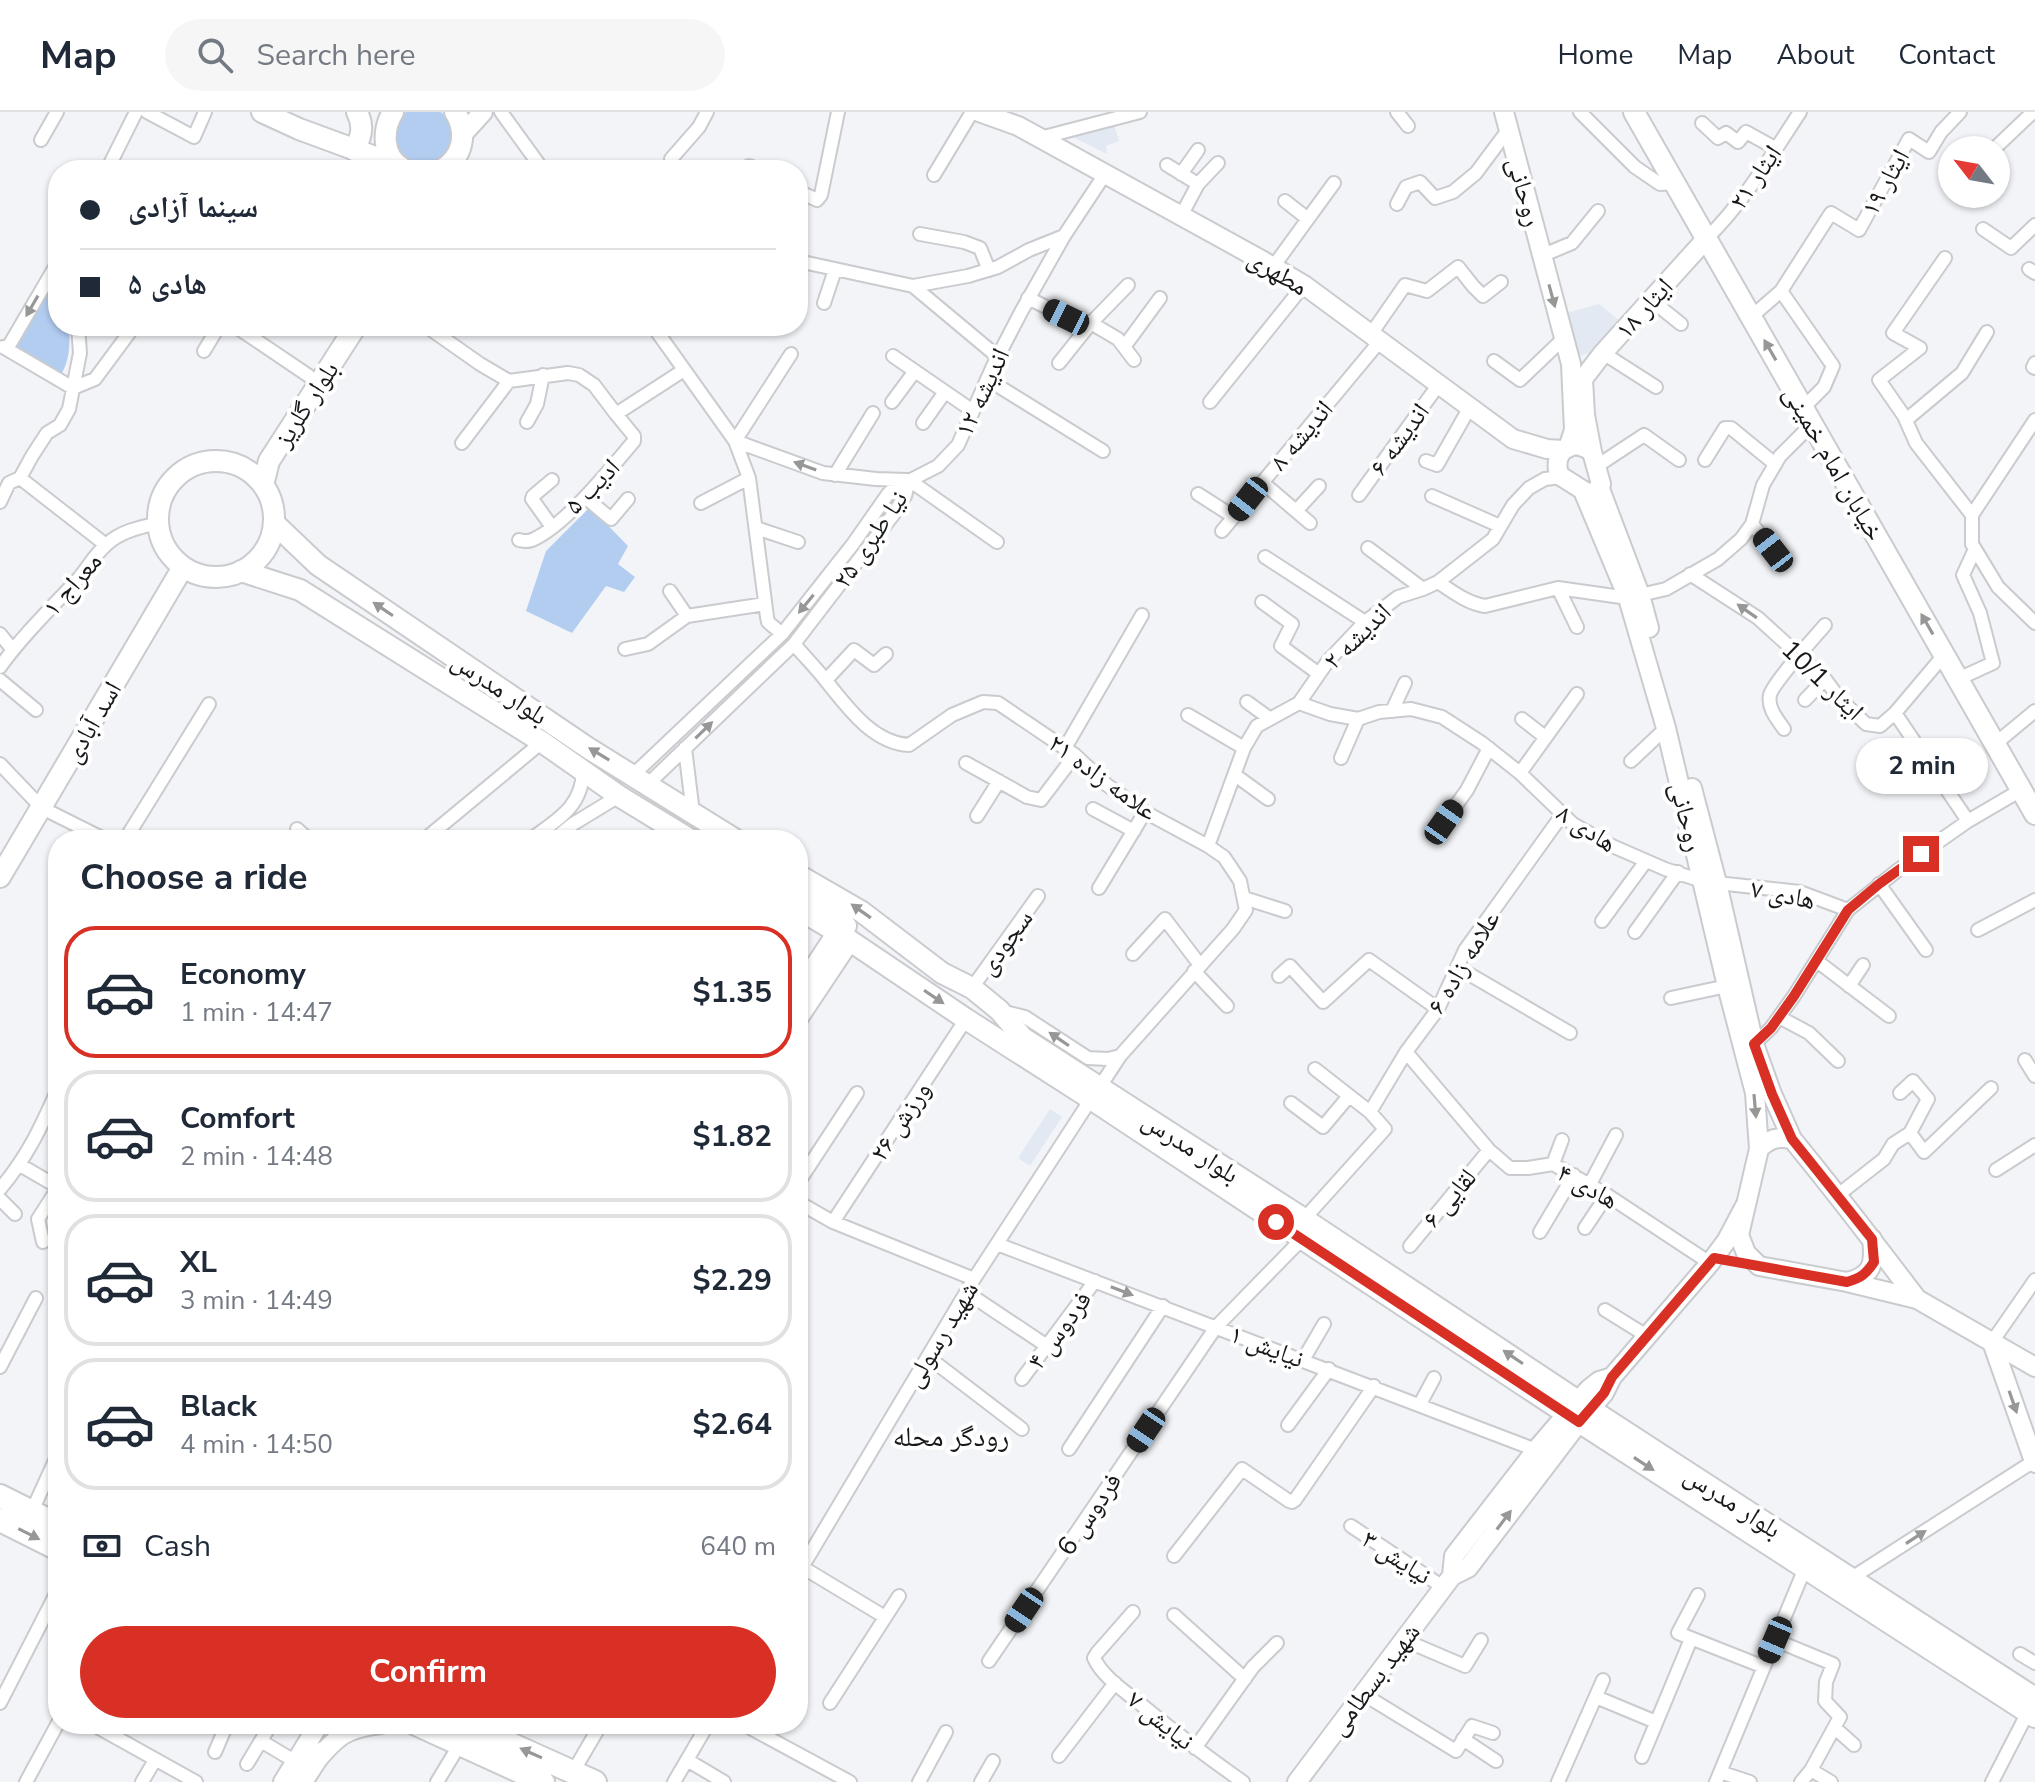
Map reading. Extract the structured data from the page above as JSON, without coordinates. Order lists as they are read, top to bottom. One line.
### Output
{"streets":{"main road":["روحانی","مطهری","ایثار ۱۸","بلوار گلریز","خیابان امام خمینی","بلوار مدرس","اسد آبادی","شهید بسطامی"],"street":["ایثار ۲۱","ایثار ١٩","اندیشه ۱۲","اندیشه ۸","اندیشه ۶","ادیب ۵","نیا طبری ۲۵","معراج ۱","اندیشه ۲","ایثار 10/1","علامه زاده ۲۱","هادی ۸","هادی ۷","سجودی","علامه زاده ۶","ورزش ۲۶","هادی ۴","لقایی ۶","فردوس ۴","شهید رسولی","نیایش ۱","فردوس 6","نیایش ۳","نیایش ۷"]},"crossings":[["ایثار ۲۱","ایثار ۱۸"],["ایثار ۲۱","خیابان امام خمینی"],["ایثار ١٩","خیابان امام خمینی"],["روحانی","مطهری"],["روحانی","ایثار ۱۸"],["روحانی","اندیشه ۲"],["روحانی","هادی ۸"],["روحانی","هادی ۷"],["مطهری","اندیشه ۱۲"],["مطهری","اندیشه ۸"],["مطهری","اندیشه ۶"],["مطهری","اندیشه ۲"],["ایثار ۱۸","خیابان امام خمینی"],["اندیشه ۱۲","نیا طبری ۲۵"],["بلوار گلریز","معراج ۱"],["بلوار گلریز","بلوار مدرس"],["بلوار گلریز","اسد آبادی"],["خیابان امام خمینی","ایثار 10/1"],["نیا طبری ۲۵","بلوار مدرس"],["نیا طبری ۲۵","علامه زاده ۲۱"],["معراج ۱","بلوار مدرس"],["معراج ۱","اسد آبادی"],["اندیشه ۲","علامه زاده ۲۱"],["بلوار مدرس","اسد آبادی"],["بلوار مدرس","سجودی"],["بلوار مدرس","ورزش ۲۶"],["بلوار مدرس","شهید رسولی"],["بلوار مدرس","فردوس 6"],["بلوار مدرس","شهید بسطامی"],["هادی ۸","هادی ۷"],["هادی ۸","علامه زاده ۶"],["علامه زاده ۶","هادی ۴"],["علامه زاده ۶","فردوس 6"],["هادی ۴","لقایی ۶"],["فردوس ۴","نیایش ۱"],["شهید رسولی","نیایش ۱"],["نیایش ۱","فردوس 6"],["نیایش ۱","شهید بسطامی"],["نیایش ۳","شهید بسطامی"]],"one_way":["خیابان امام خمینی","ایثار 10/1"],"districts":["رودگر محله"],"north":"top left","page":{"header":"Map","search":"Search here","nav":["Home","Map","About","Contact"],"banner":["سینما آزادی","هادی ۵"],"bubble":"2 min","heading":"Choose a ride","list":[{"name":"Economy","note":"1 min · 14:47","value":"$1.35"},{"name":"Comfort","note":"2 min · 14:48","value":"$1.82"},{"name":"XL","note":"3 min · 14:49","value":"$2.29"},{"name":"Black","note":"4 min · 14:50","value":"$2.64"}],"pay":["Cash","640 m"],"buttons":"Confirm"}}
